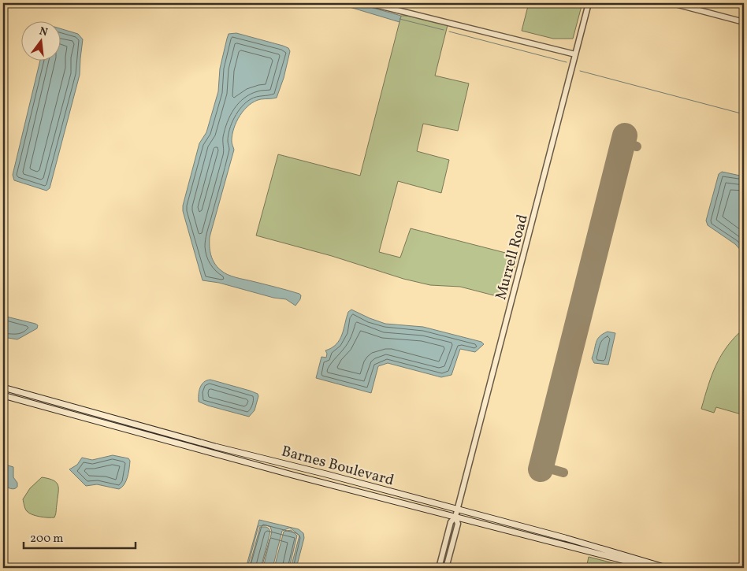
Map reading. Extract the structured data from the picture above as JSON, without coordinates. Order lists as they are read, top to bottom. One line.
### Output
{"streets":{"main road":["Barnes Boulevard"],"street":["Murrell Road"]},"crossings":[["Murrell Road","Barnes Boulevard"]],"scale_bar":"200 m","north":"top"}
